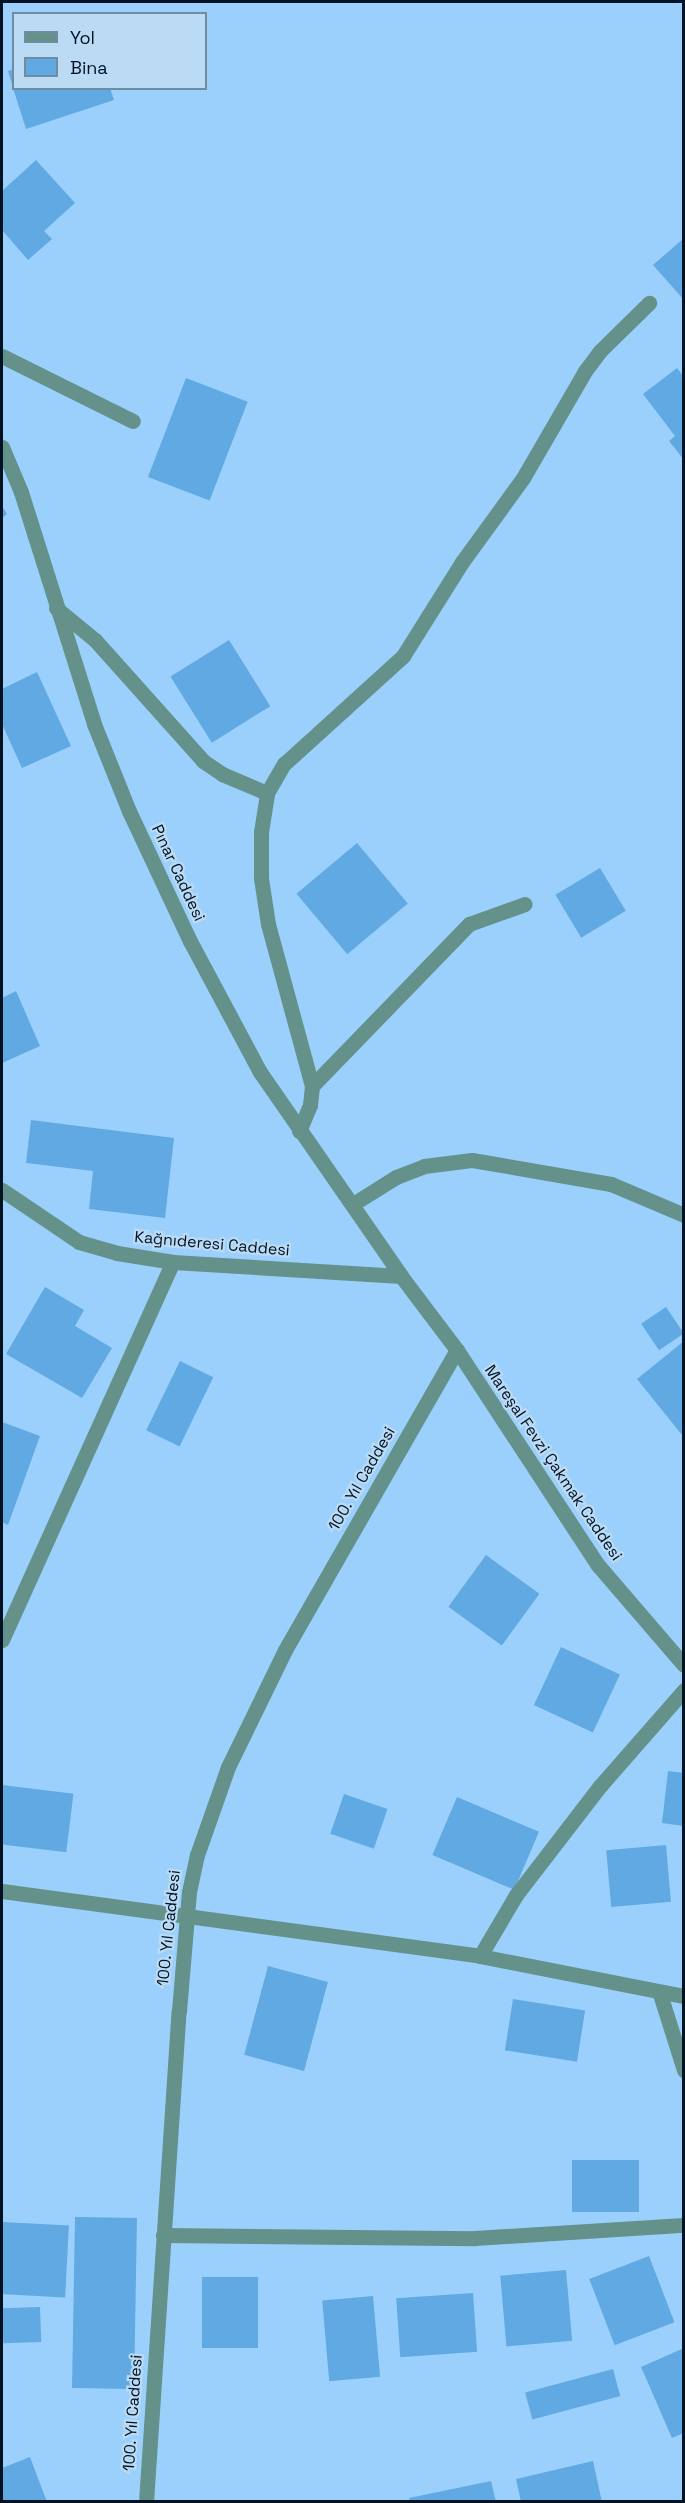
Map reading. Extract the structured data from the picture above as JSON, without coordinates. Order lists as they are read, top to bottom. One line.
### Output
{"streets":{"street":["Pınar Caddesi","Kağnıderesi Caddesi","Mareşal Fevzi Çakmak Caddesi","100. Yıl Caddesi"]},"crossings":[["Pınar Caddesi","Kağnıderesi Caddesi"],["Pınar Caddesi","Mareşal Fevzi Çakmak Caddesi"],["Kağnıderesi Caddesi","Mareşal Fevzi Çakmak Caddesi"],["Mareşal Fevzi Çakmak Caddesi","100. Yıl Caddesi"]],"legend":["Yol","Bina"]}
